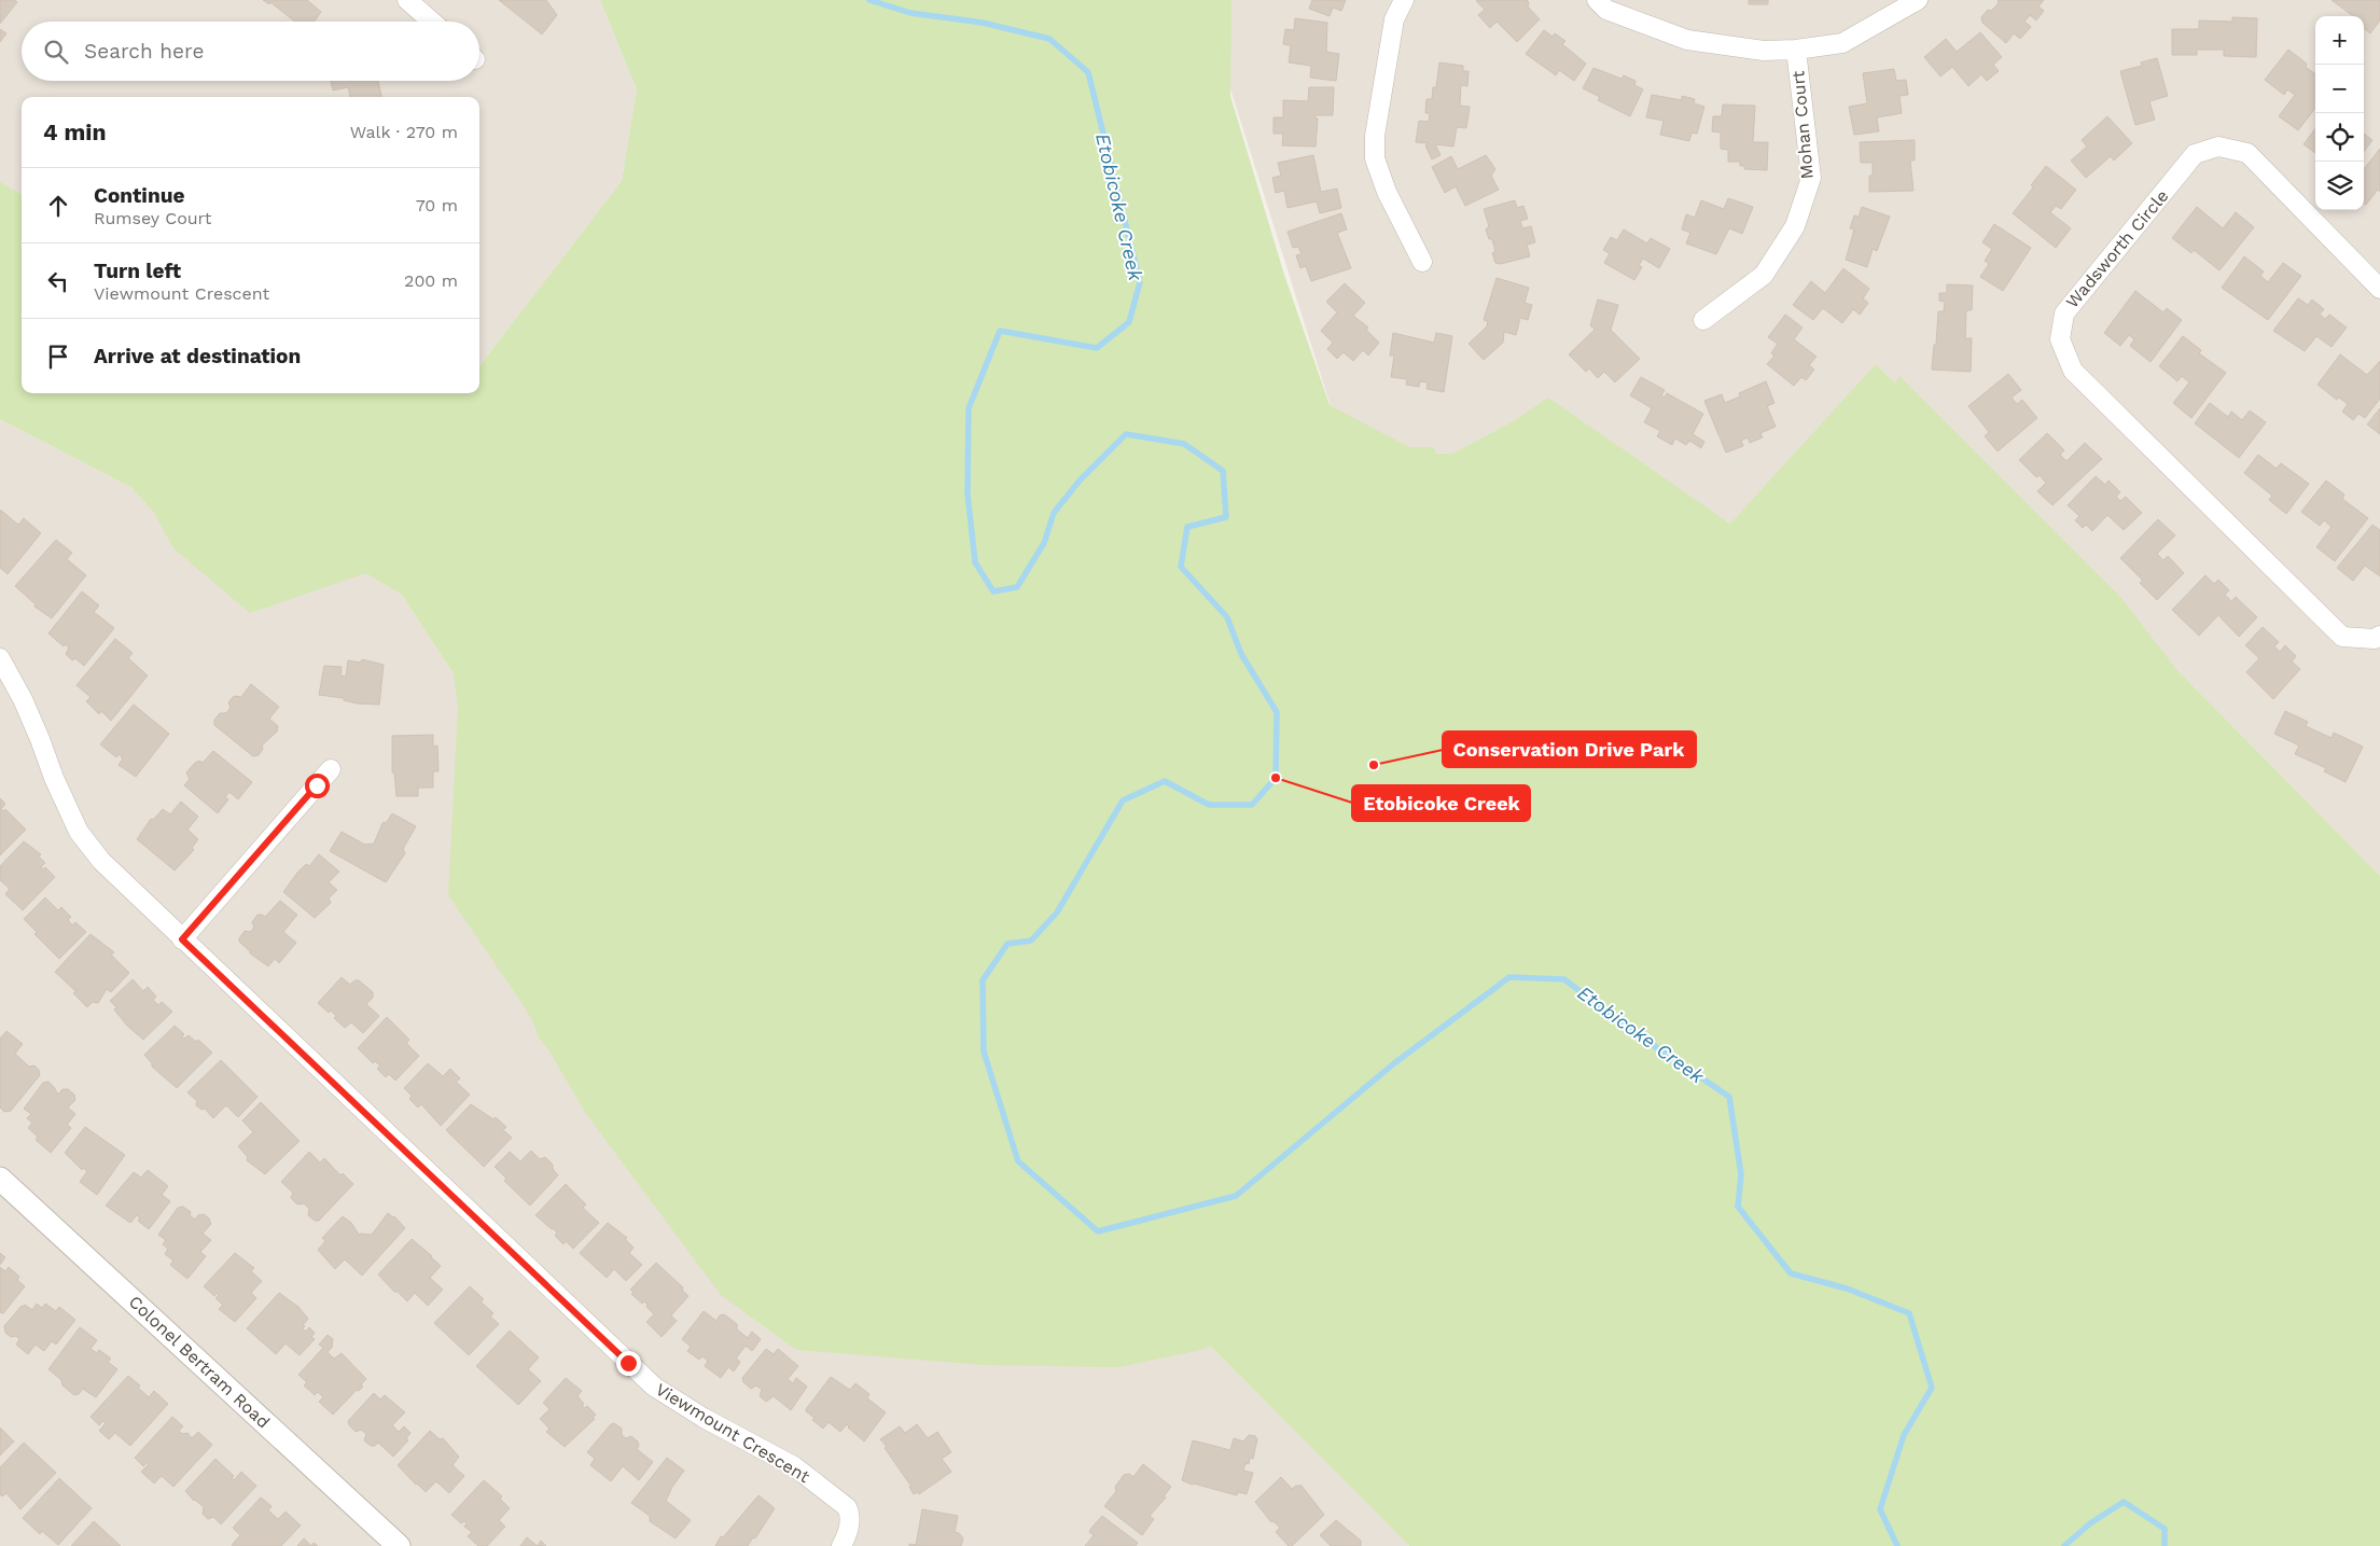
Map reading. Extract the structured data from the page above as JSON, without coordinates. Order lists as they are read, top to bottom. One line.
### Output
{"streets":{"street":["Mohan Court","Wadsworth Circle","Colonel Bertram Road","Viewmount Crescent"]},"water":["Etobicoke Creek"],"places":["Conservation Drive Park","Etobicoke Creek"],"page":{"map_buttons":["+","−"],"search":"Search here","heading":["4 min","Walk · 270 m"],"list":[["Continue","Rumsey Court","70 m"],["Turn left","Viewmount Crescent","200 m"],"Arrive at destination"]}}
